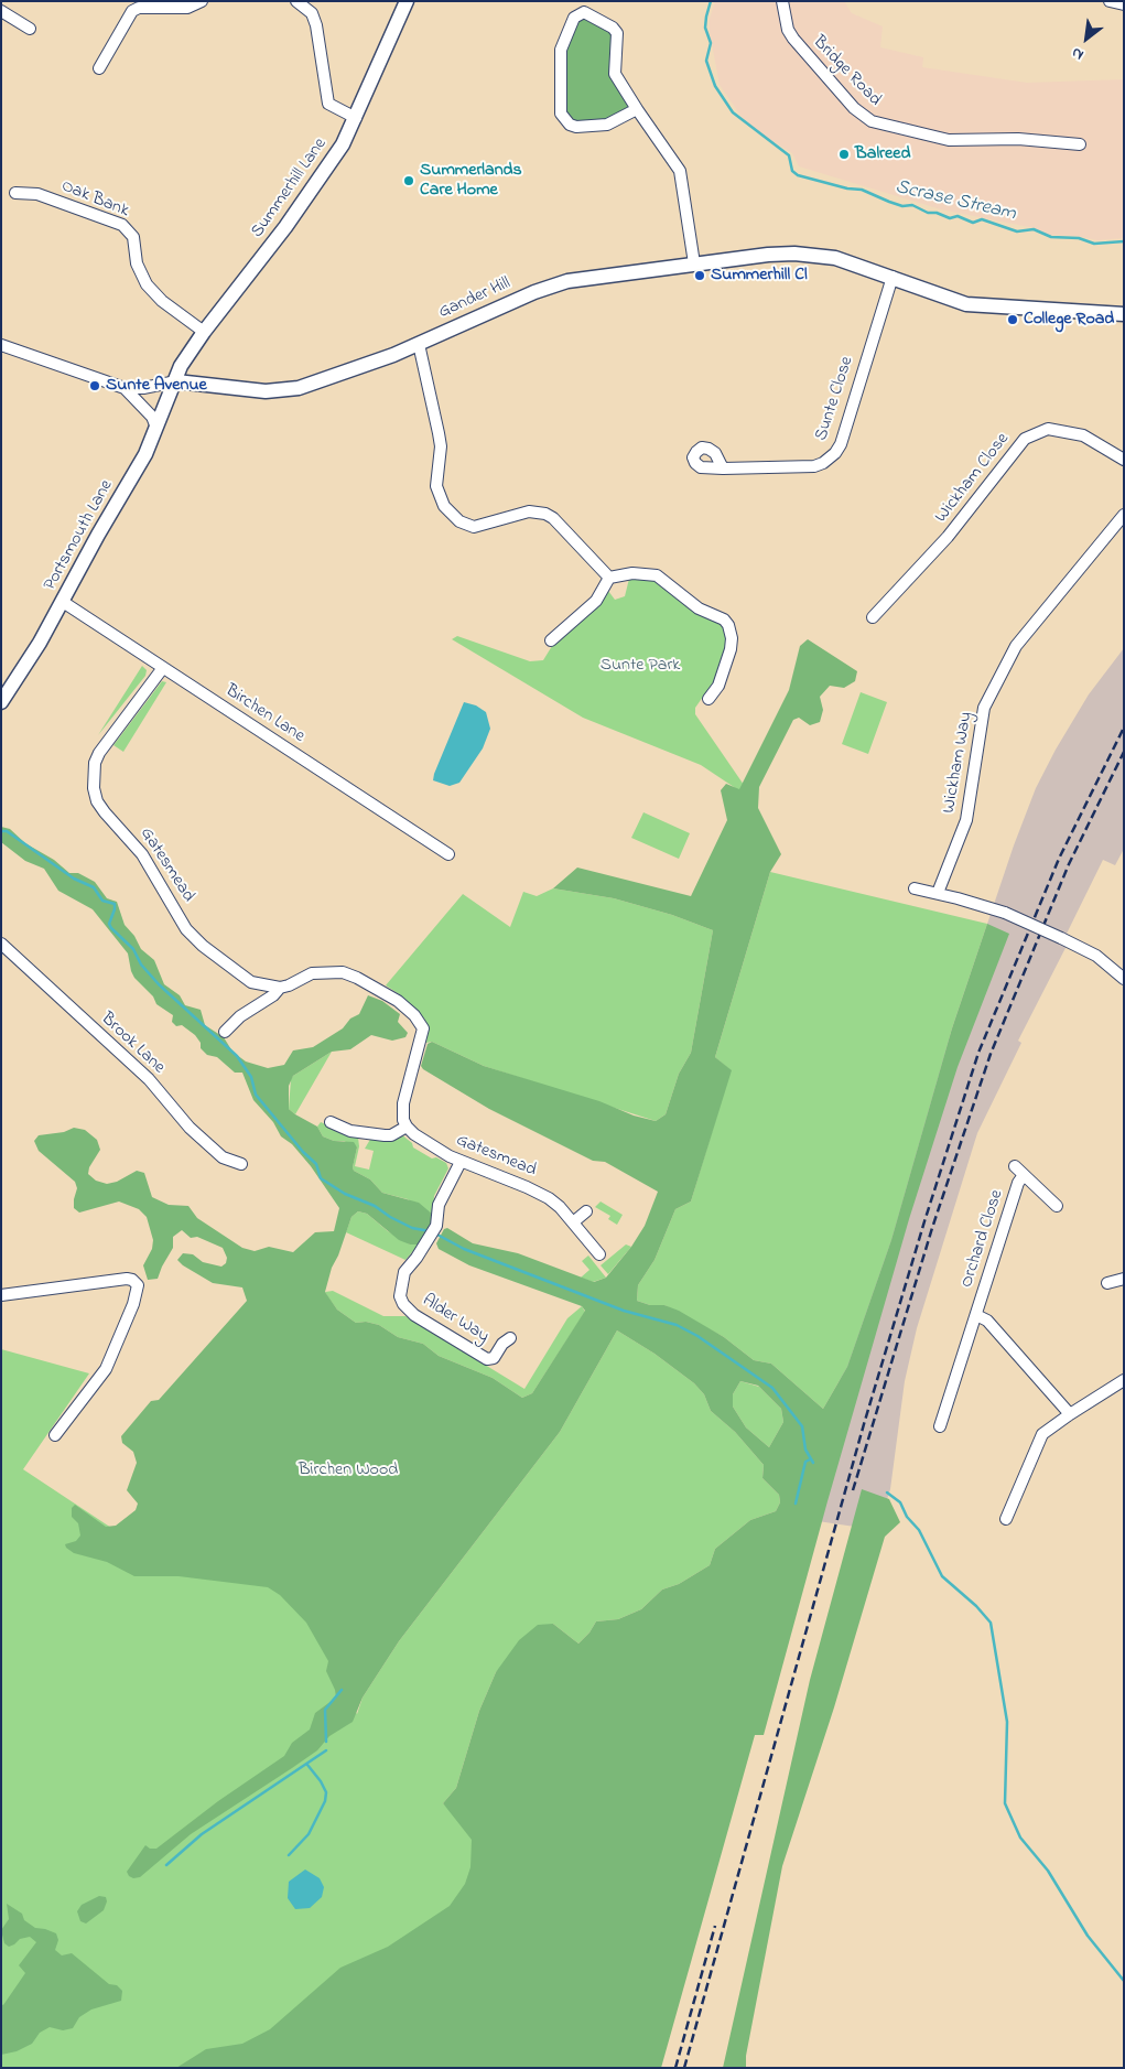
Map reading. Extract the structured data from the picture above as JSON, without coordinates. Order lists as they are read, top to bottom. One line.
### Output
{"streets":{"street":["Bridge Road","Summerhill Lane","Oak Bank","Gander Hill","Sunte Close","Wickham Close","Portsmouth Lane","Birchen Lane","Wickham Way","Gatesmead","Brook Lane","Orchard Close","Alder Way"]},"crossings":[["Summerhill Lane","Oak Bank"],["Summerhill Lane","Gander Hill"],["Summerhill Lane","Portsmouth Lane"],["Gander Hill","Sunte Close"],["Gander Hill","Portsmouth Lane"],["Portsmouth Lane","Birchen Lane"],["Birchen Lane","Gatesmead"],["Gatesmead","Alder Way"]],"water":["Scrase Stream"],"parks":["Sunte Park","Birchen Wood"],"places":["Balreed","Summerlands Care Home","Summerhill Cl","College Road","Sunte Avenue"],"north":"bottom left"}
